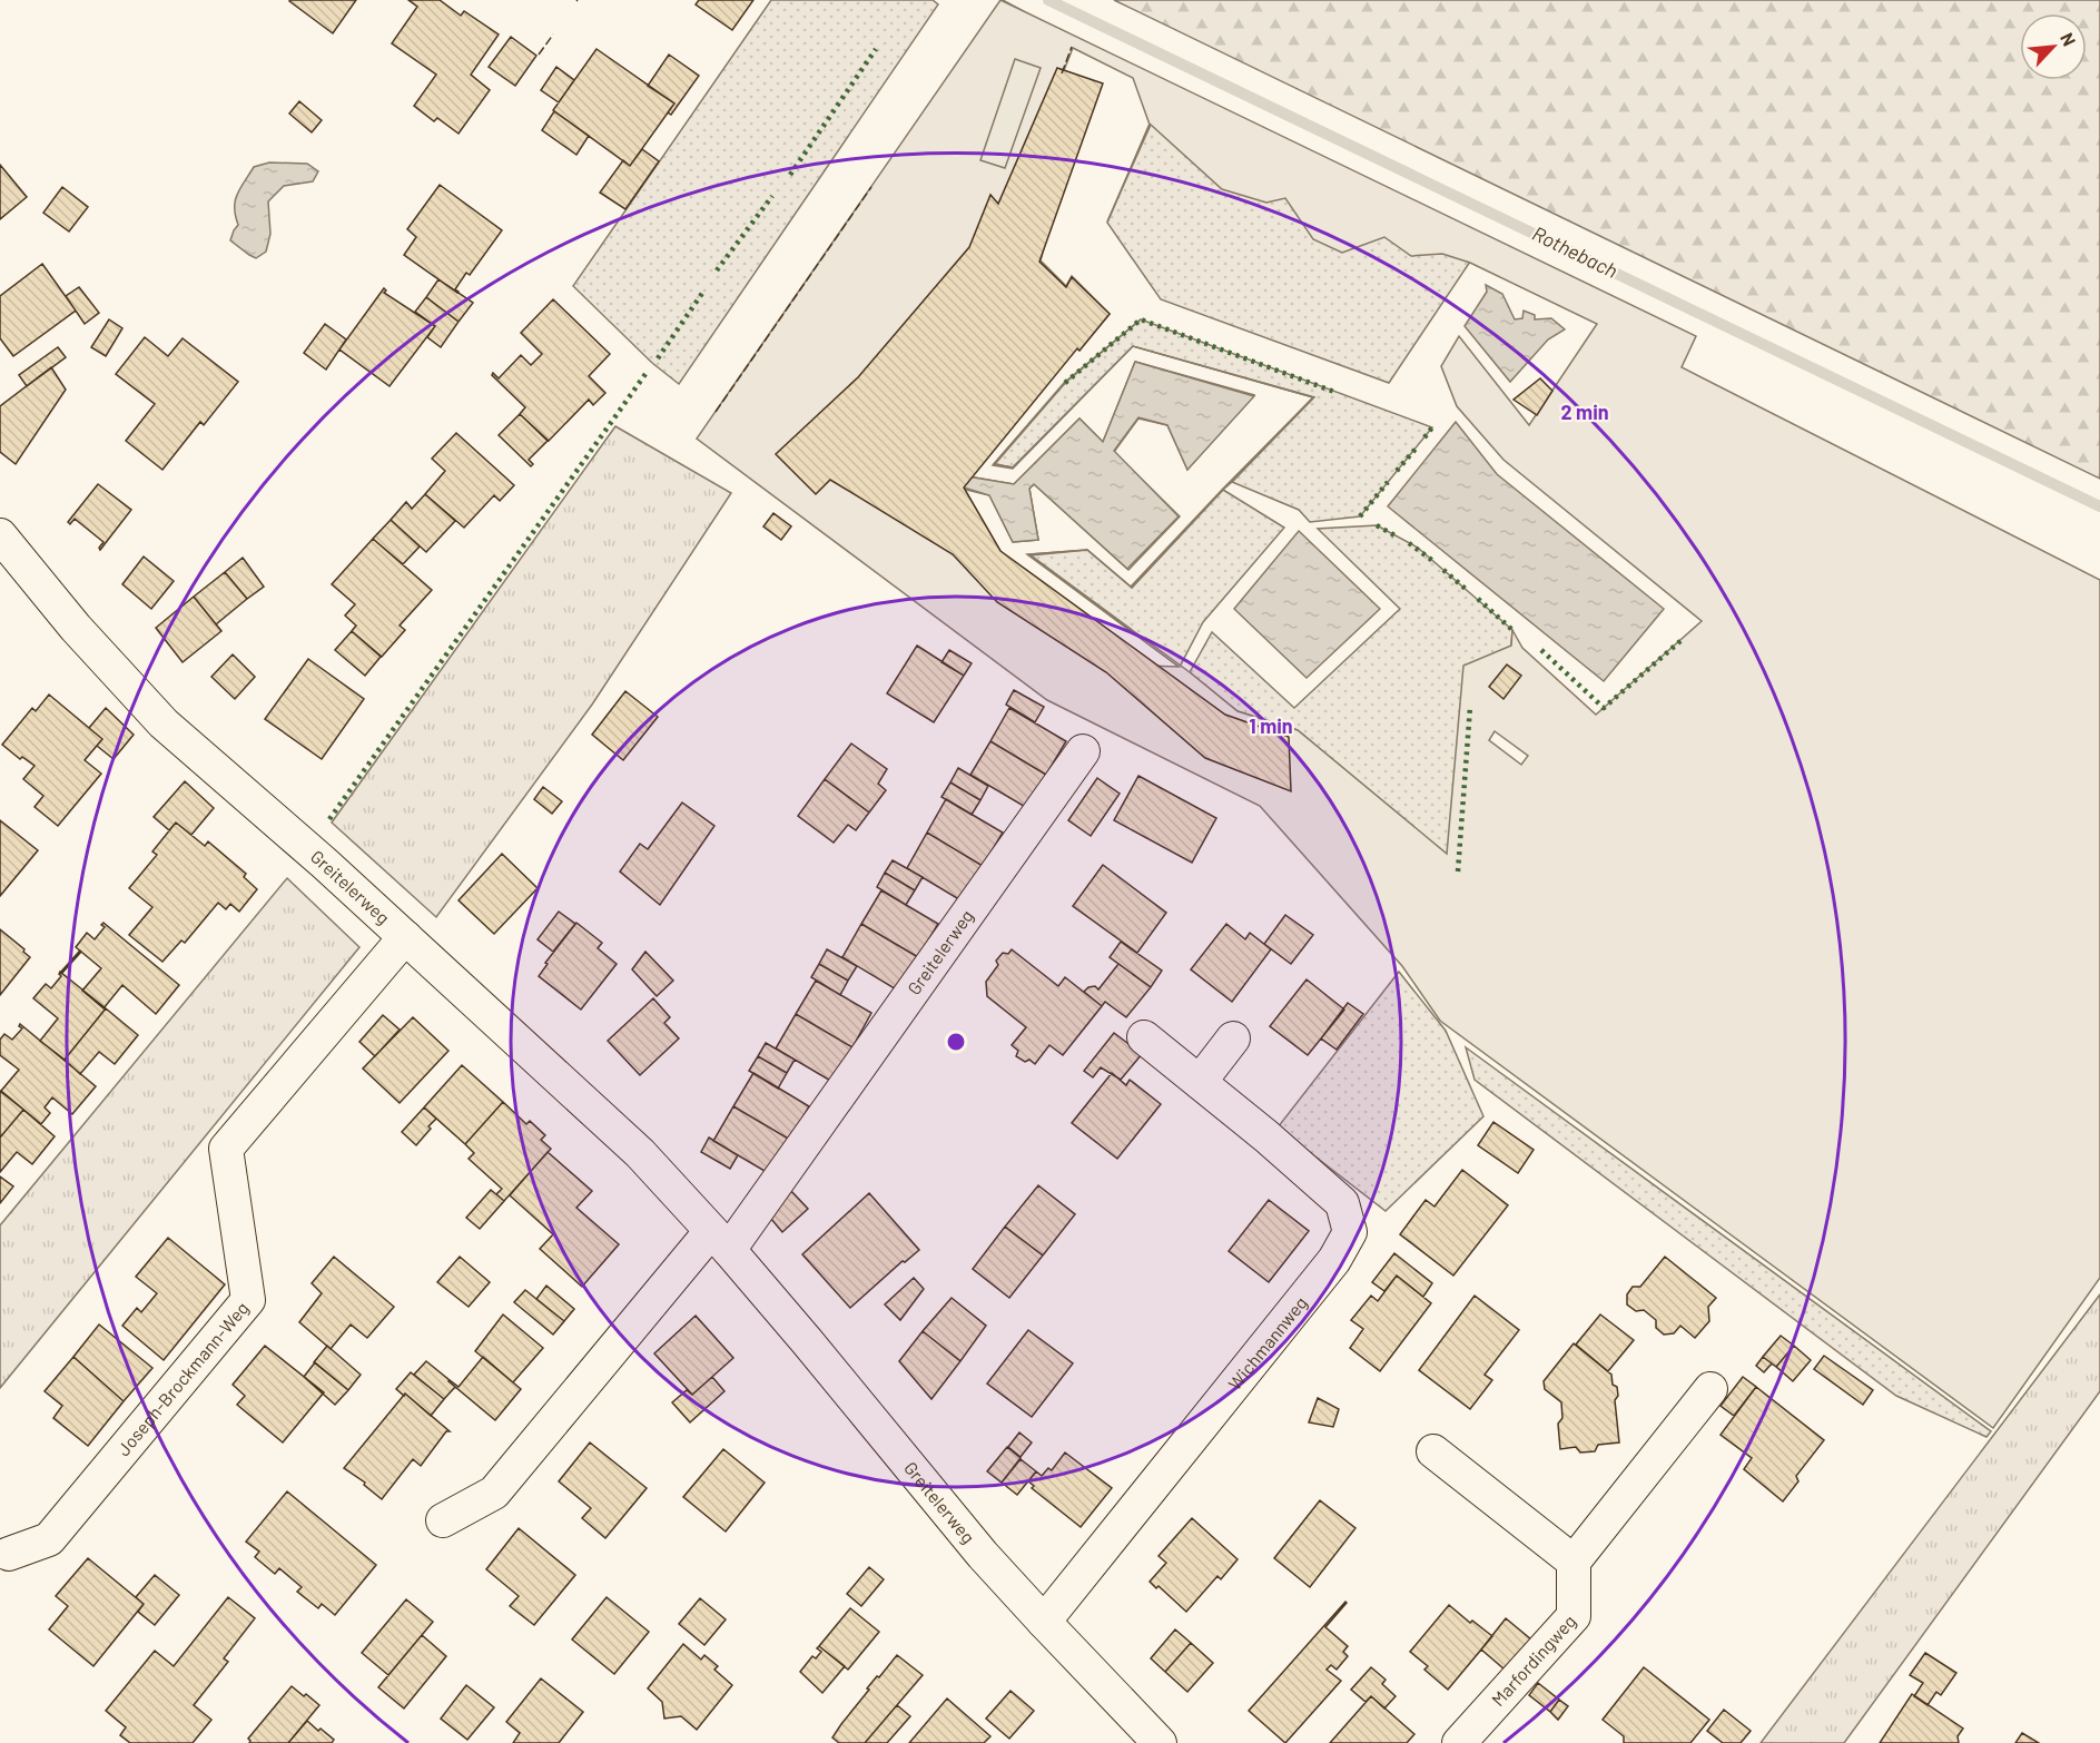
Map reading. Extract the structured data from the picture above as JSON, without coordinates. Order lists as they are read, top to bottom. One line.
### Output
{"streets":{"street":["Greitelerweg","Wichmannweg","Joseph-Brockmann-Weg","Marfordingweg"]},"crossings":[["Greitelerweg","Wichmannweg"],["Greitelerweg","Joseph-Brockmann-Weg"]],"water":["Rothebach"],"north":"top right","rings":["2 min","1 min"]}
